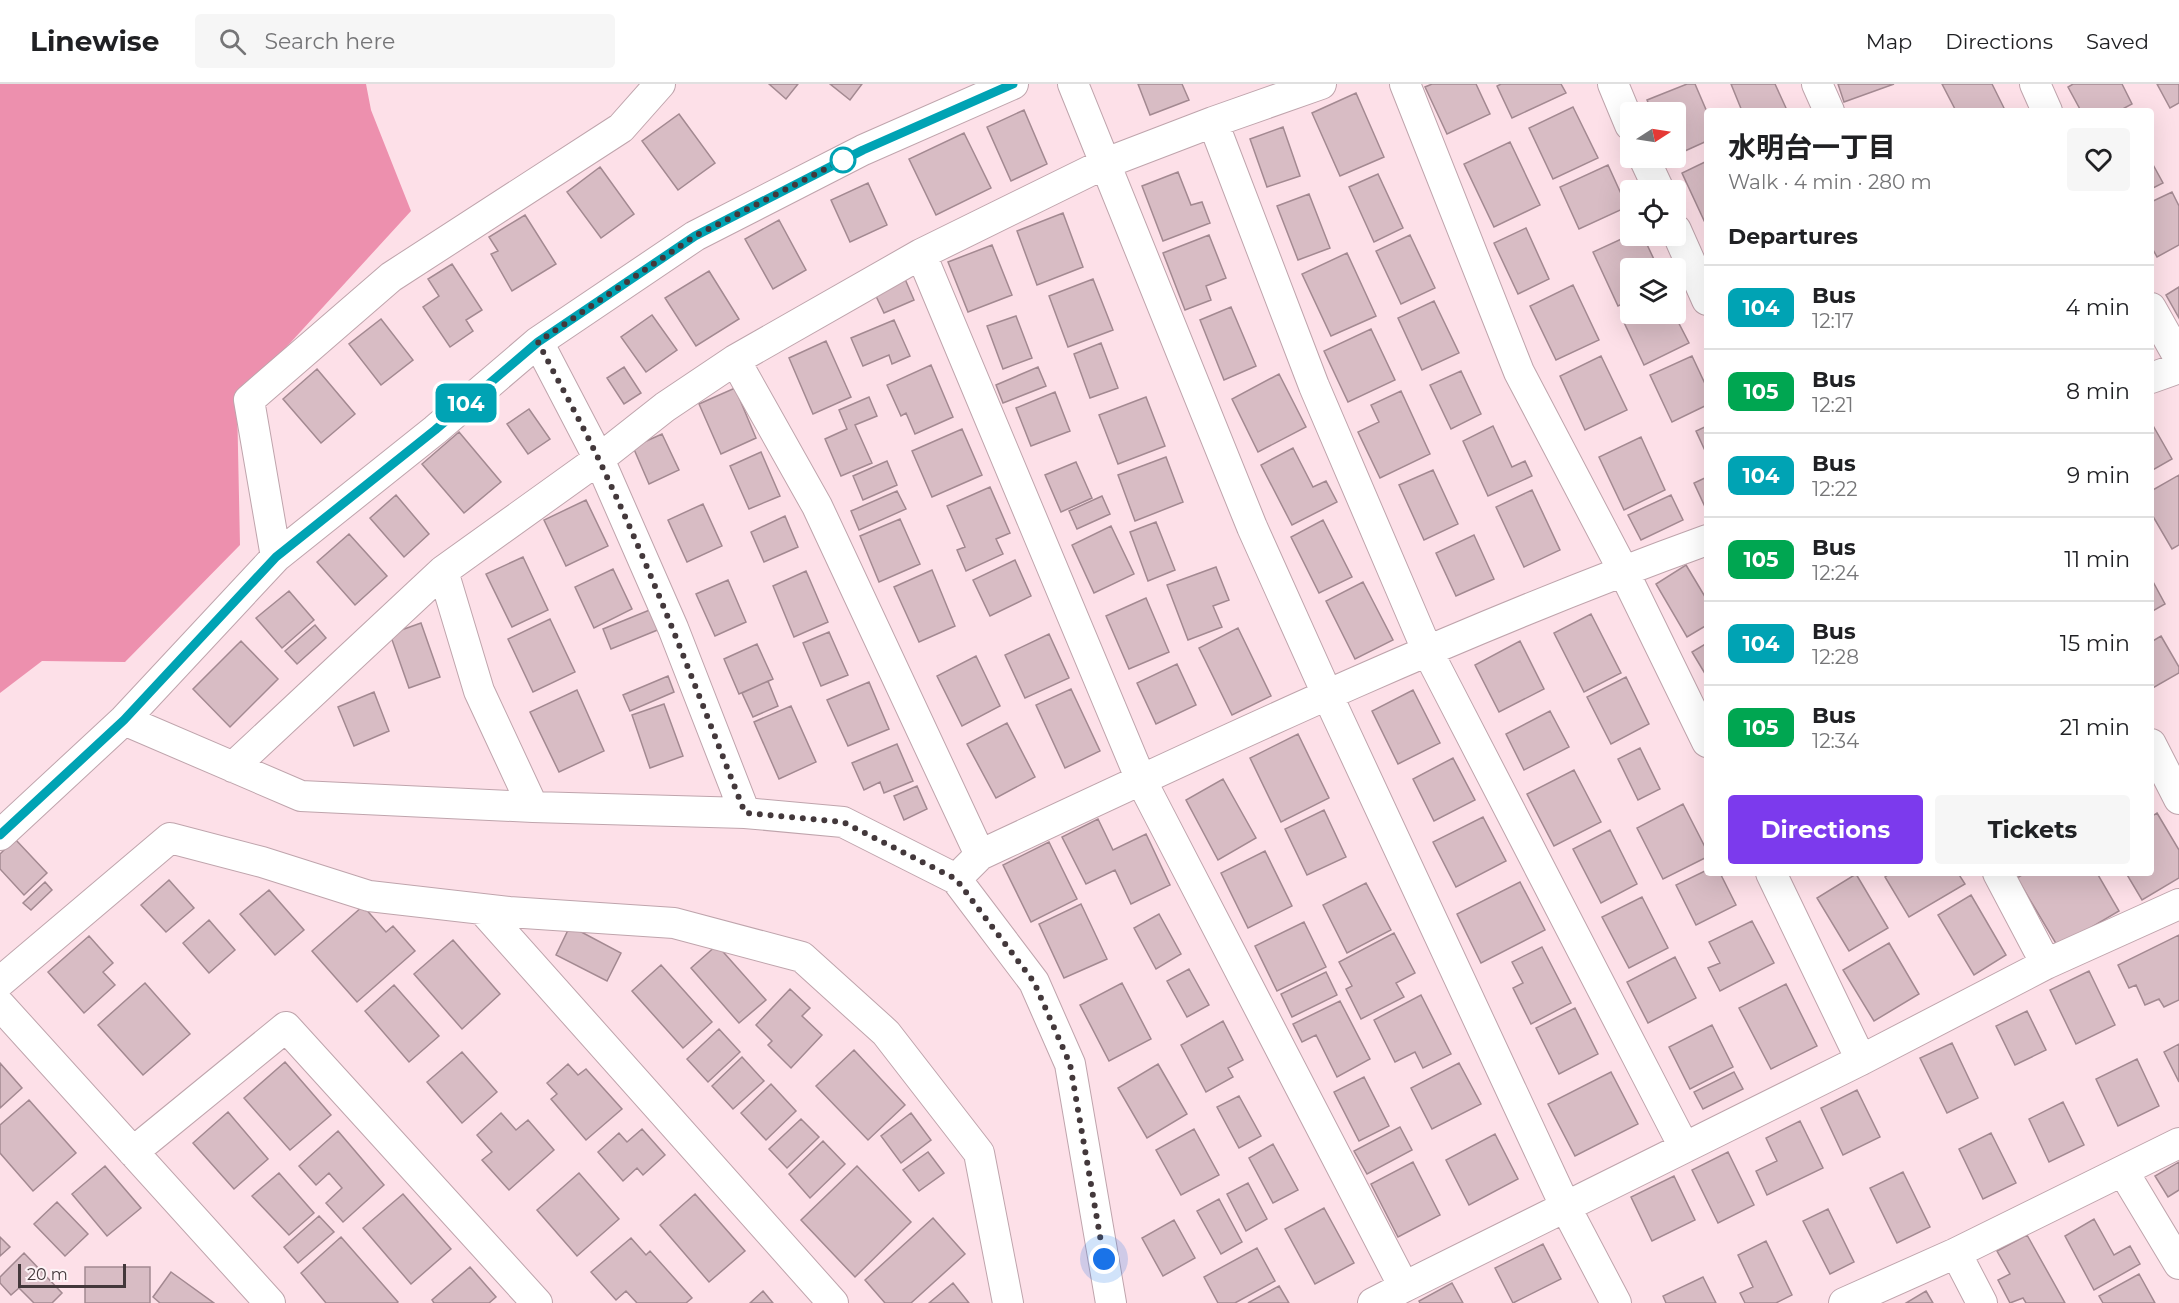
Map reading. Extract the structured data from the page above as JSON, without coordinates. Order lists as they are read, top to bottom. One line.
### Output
{"lines":["bus line 104"],"scale_bar":"20 m","north":"right","page":{"header":"Linewise","search":"Search here","nav":["Map","Directions","Saved"],"on_map":"104","heading":[["水明台一丁目","Walk · 4 min · 280 m"],"Departures"],"list":[{"mark":"104","name":"Bus","note":"12:17","value":"4 min"},{"mark":"105","name":"Bus","note":"12:21","value":"8 min"},{"mark":"104","name":"Bus","note":"12:22","value":"9 min"},{"mark":"105","name":"Bus","note":"12:24","value":"11 min"},{"mark":"104","name":"Bus","note":"12:28","value":"15 min"},{"mark":"105","name":"Bus","note":"12:34","value":"21 min"}],"buttons":["Directions","Tickets"],"scale":"20 m"}}
